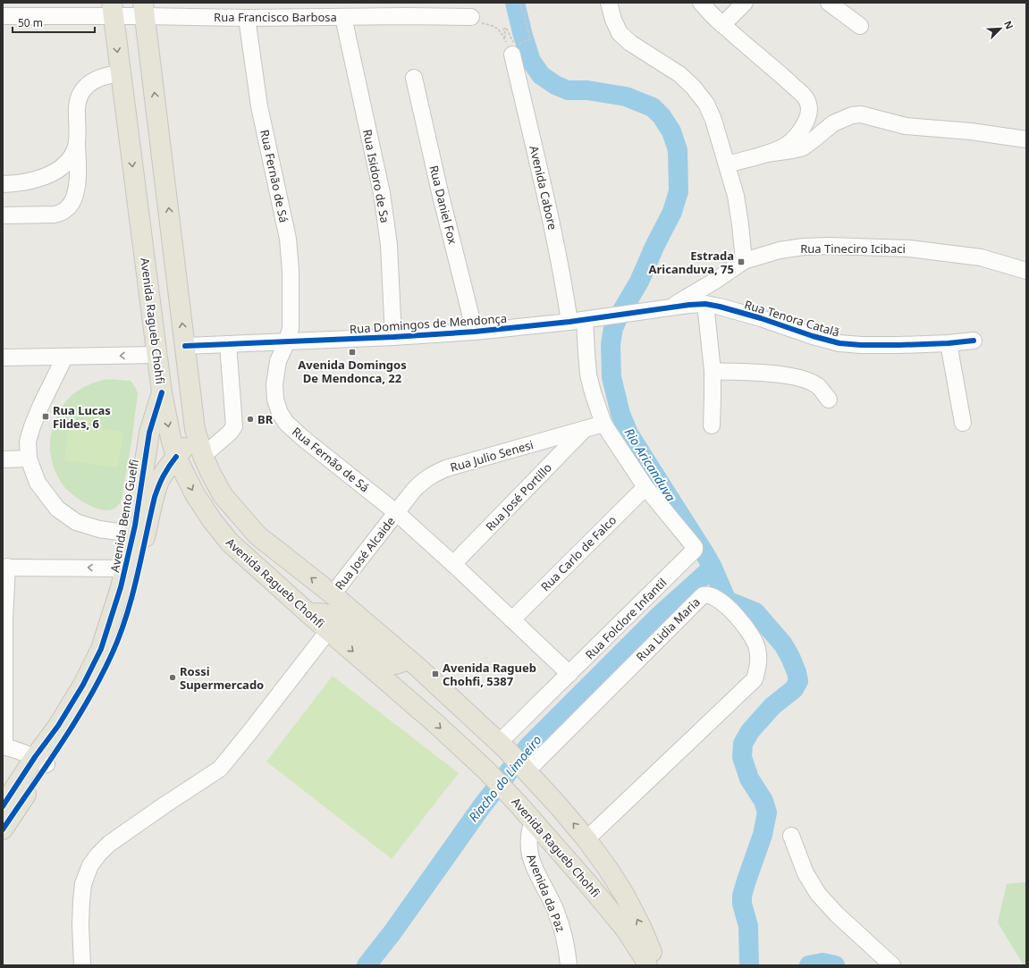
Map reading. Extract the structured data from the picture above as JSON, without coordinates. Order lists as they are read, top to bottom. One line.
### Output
{"streets":{"main road":["Avenida Ragueb Chohfi","Avenida Bento Guelfi"],"street":["Rua Francisco Barbosa","Rua Fernão de Sá","Rua Isidoro de Sa","Avenida Cabore","Rua Daniel Fox","Rua Tineciro Icibaci","Rua Tenora Catalã","Rua Domingos de Mendonça","Rua Julio Senesi","Rua José Portillo","Rua José Alcaide","Rua Carlo de Falco","Rua Folclore Infantil","Rua Lidia Maria","Avenida da Paz"]},"crossings":[["Rua Francisco Barbosa","Rua Fernão de Sá"],["Rua Francisco Barbosa","Rua Isidoro de Sa"],["Rua Francisco Barbosa","Avenida Ragueb Chohfi"],["Rua Fernão de Sá","Rua Domingos de Mendonça"],["Rua Fernão de Sá","Rua Julio Senesi"],["Rua Fernão de Sá","Rua José Portillo"],["Rua Fernão de Sá","Rua José Alcaide"],["Rua Fernão de Sá","Rua Carlo de Falco"],["Rua Fernão de Sá","Rua Folclore Infantil"],["Rua Isidoro de Sa","Rua Domingos de Mendonça"],["Avenida Cabore","Rua Domingos de Mendonça"],["Rua Daniel Fox","Rua Domingos de Mendonça"],["Rua Tineciro Icibaci","Rua Tenora Catalã"],["Rua Tineciro Icibaci","Rua Domingos de Mendonça"],["Rua Tenora Catalã","Rua Domingos de Mendonça"],["Avenida Ragueb Chohfi","Rua Domingos de Mendonça"],["Avenida Ragueb Chohfi","Avenida Bento Guelfi"],["Avenida Ragueb Chohfi","Rua José Alcaide"],["Avenida Ragueb Chohfi","Rua Folclore Infantil"],["Avenida Ragueb Chohfi","Rua Lidia Maria"],["Avenida Ragueb Chohfi","Avenida da Paz"],["Rua Julio Senesi","Rua José Portillo"],["Rua Julio Senesi","Rua José Alcaide"],["Rua Carlo de Falco","Rua Folclore Infantil"]],"water":["Rio Aricanduva","Riacho do Limoeiro"],"places":{"transit":["Estrada Aricanduva, 75","Avenida Domingos De Mendonca, 22","Rua Lucas Fildes, 6","Avenida Ragueb Chohfi, 5387"],"other":["BR","Rossi Supermercado"]},"scale_bar":"50 m","north":"top right"}
